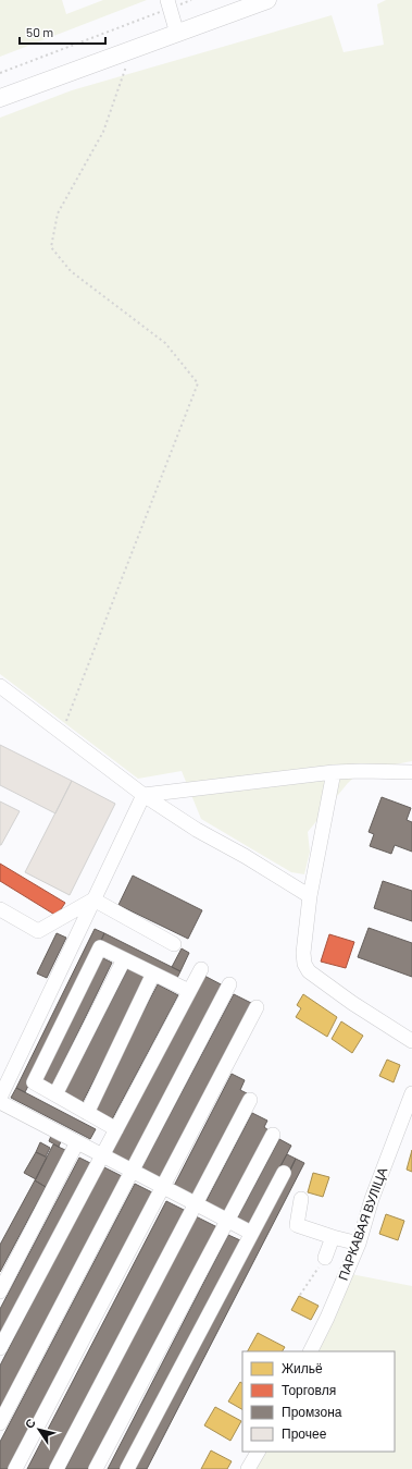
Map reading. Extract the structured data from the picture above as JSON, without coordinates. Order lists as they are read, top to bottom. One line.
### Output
{"streets":{"street":["ПАРКАВАЯ ВУЛІЦА"]},"legend":["Жильё","Торговля","Промзона","Прочее"],"scale_bar":"50 m","north":"top left"}
